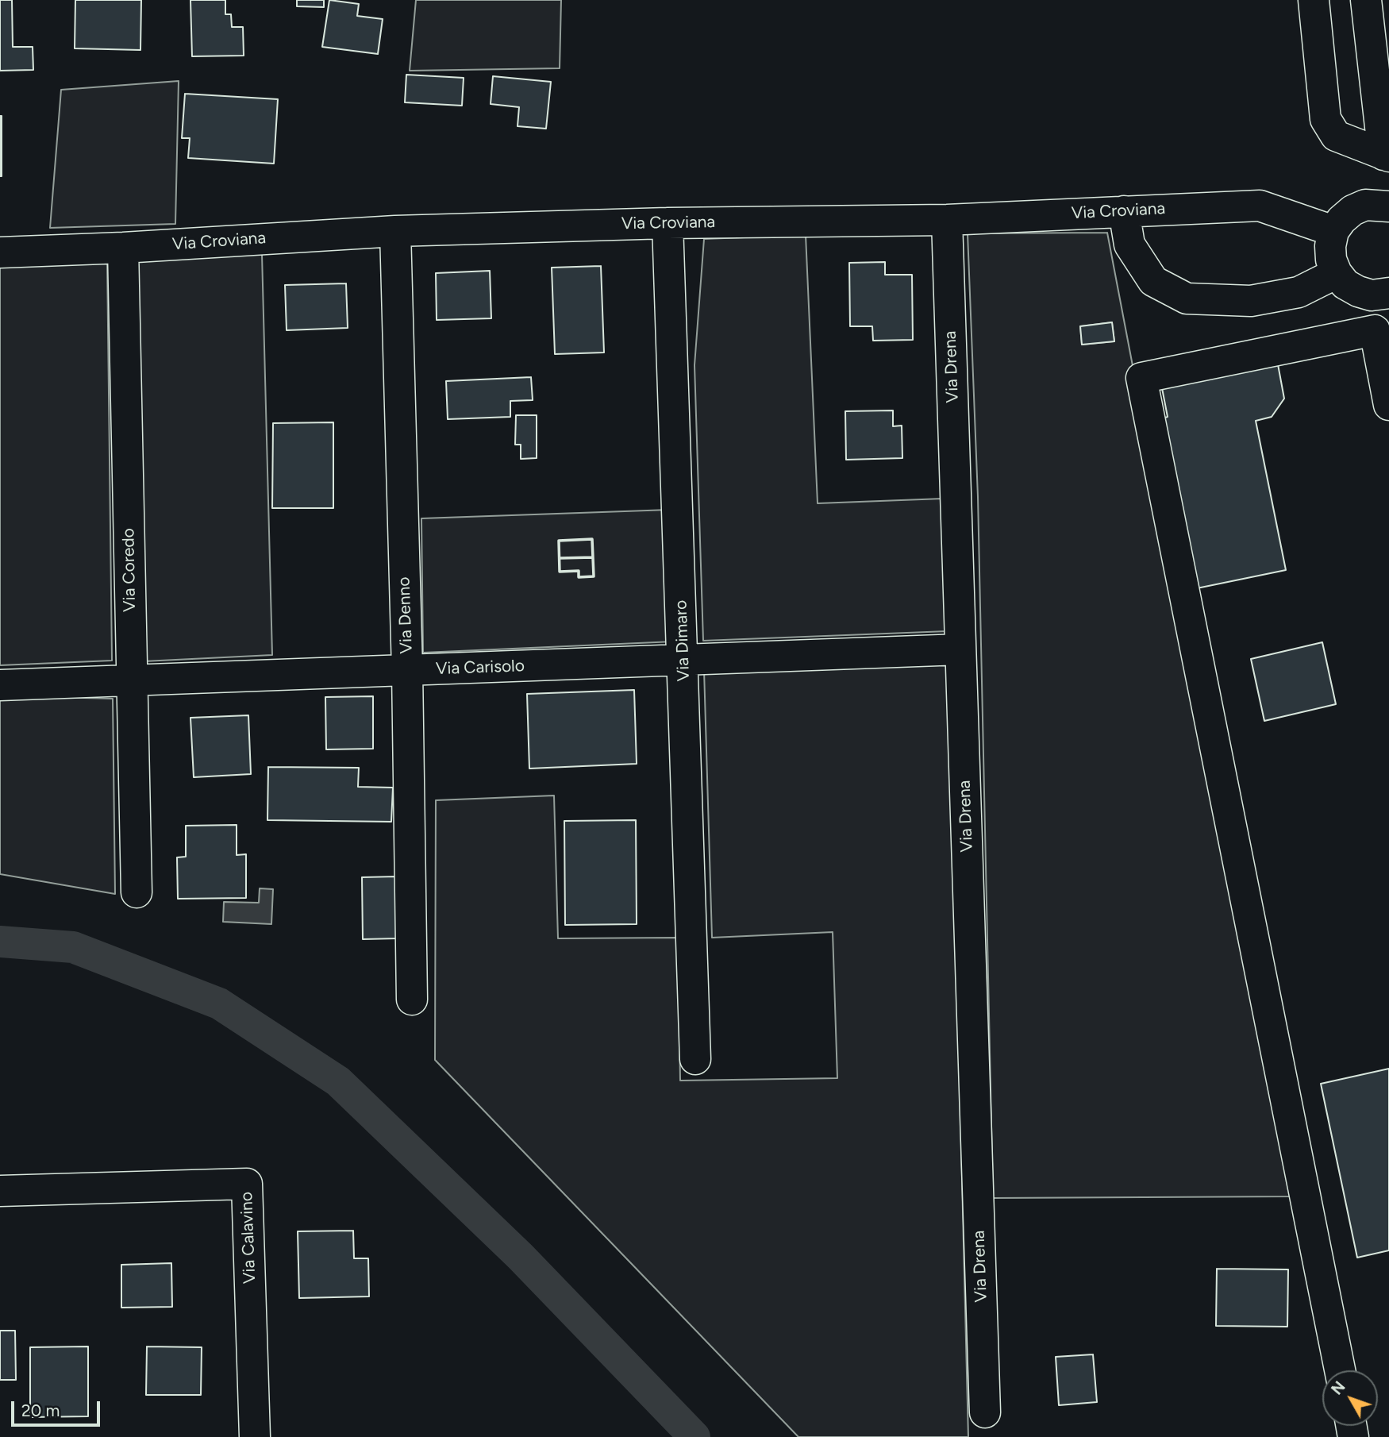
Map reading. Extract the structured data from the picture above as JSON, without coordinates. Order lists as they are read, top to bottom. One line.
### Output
{"streets":{"street":["Via Croviana","Via Drena","Via Coredo","Via Denno","Via Dimaro","Via Carisolo","Via Calavino"]},"crossings":[["Via Croviana","Via Drena"],["Via Croviana","Via Coredo"],["Via Croviana","Via Denno"],["Via Croviana","Via Dimaro"],["Via Drena","Via Carisolo"],["Via Coredo","Via Carisolo"],["Via Denno","Via Carisolo"],["Via Dimaro","Via Carisolo"]],"scale_bar":"20 m","north":"top left"}
